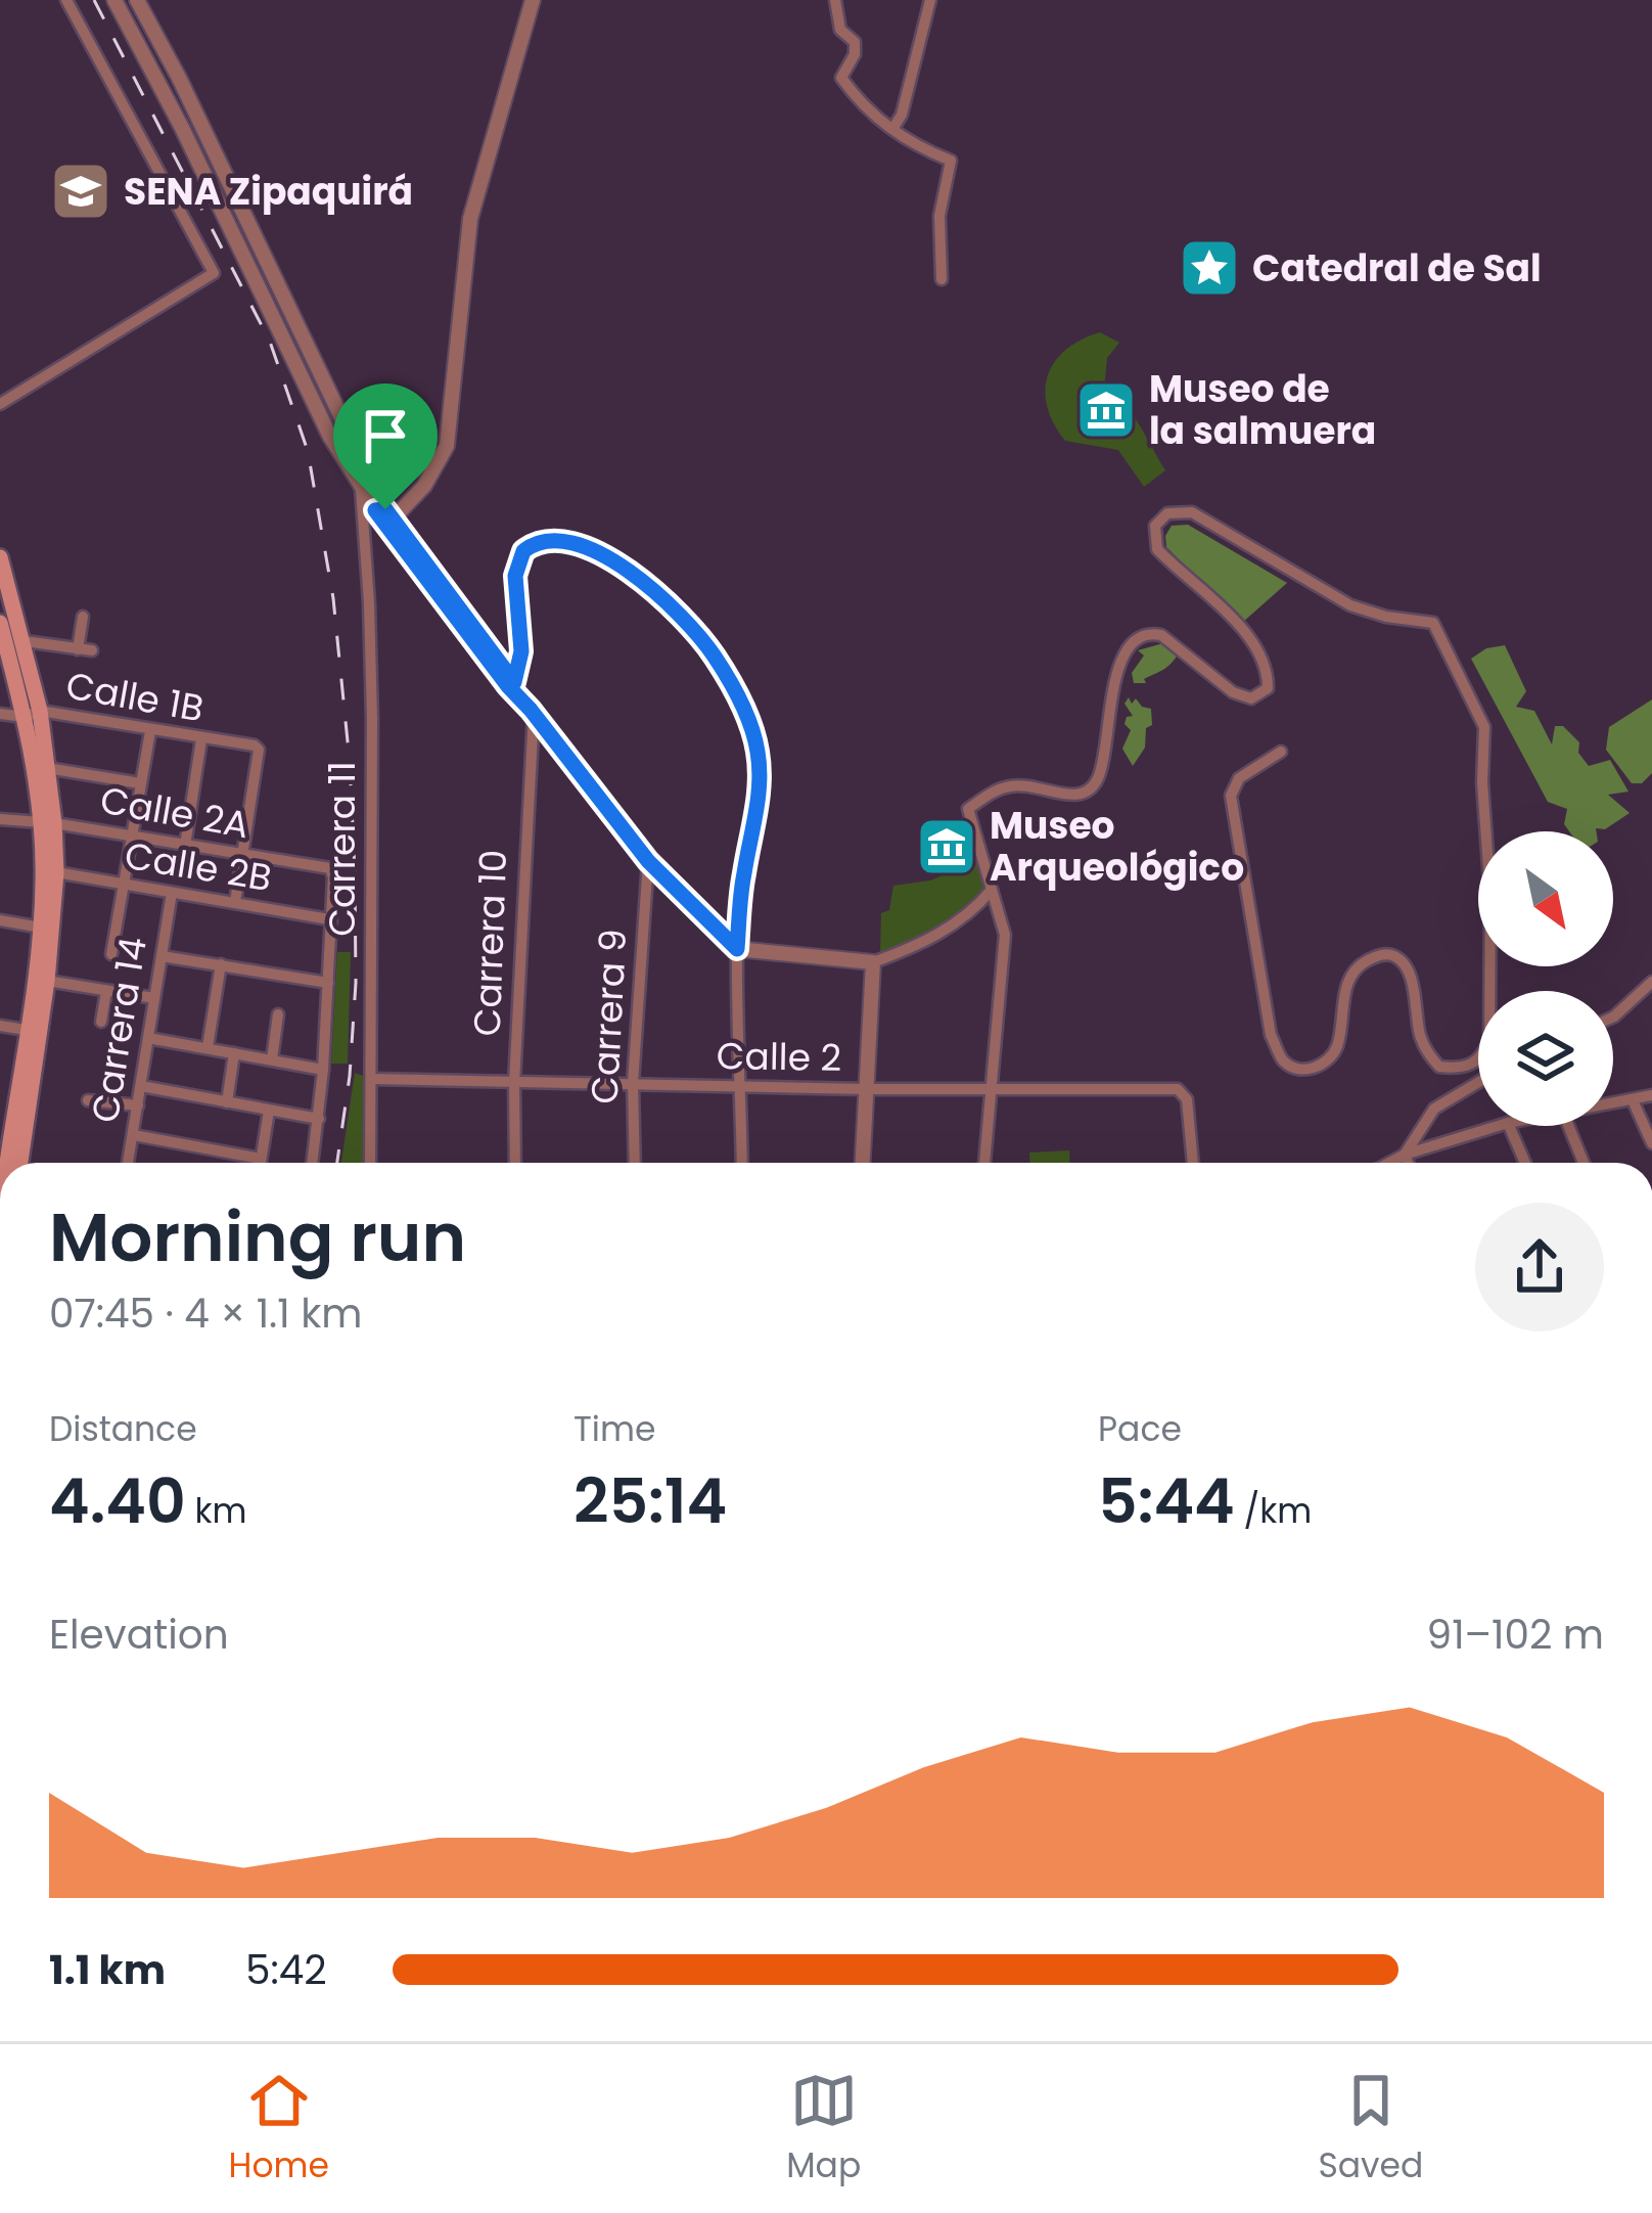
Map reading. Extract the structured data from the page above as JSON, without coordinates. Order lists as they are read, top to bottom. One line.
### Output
{"streets":{"street":["Calle 1B","Calle 2A","Carrera 11","Calle 2B","Carrera 10","Carrera 9","Carrera 14","Calle 2"]},"crossings":[["Calle 1B","Calle 2A"],["Calle 2A","Calle 2B"],["Carrera 11","Calle 2"],["Calle 2B","Carrera 14"],["Carrera 10","Calle 2"],["Carrera 9","Calle 2"]],"places":{"school or university":["SENA Zipaquirá"],"place":["Catedral de Sal"],"museum":["Museo de la salmuera","Museo Arqueológico"]},"north":"bottom right","page":{"heading":["Morning run","07:45 · 4 × 1.1 km"],"stats":[["Distance","4.40 km"],["Time","25:14"],["Pace","5:44 /km"]],"chart":["Elevation","91–102 m"],"list":[{"name":"1.1 km","note":"5:42"}],"tabs":["Home","Map","Saved"]}}
